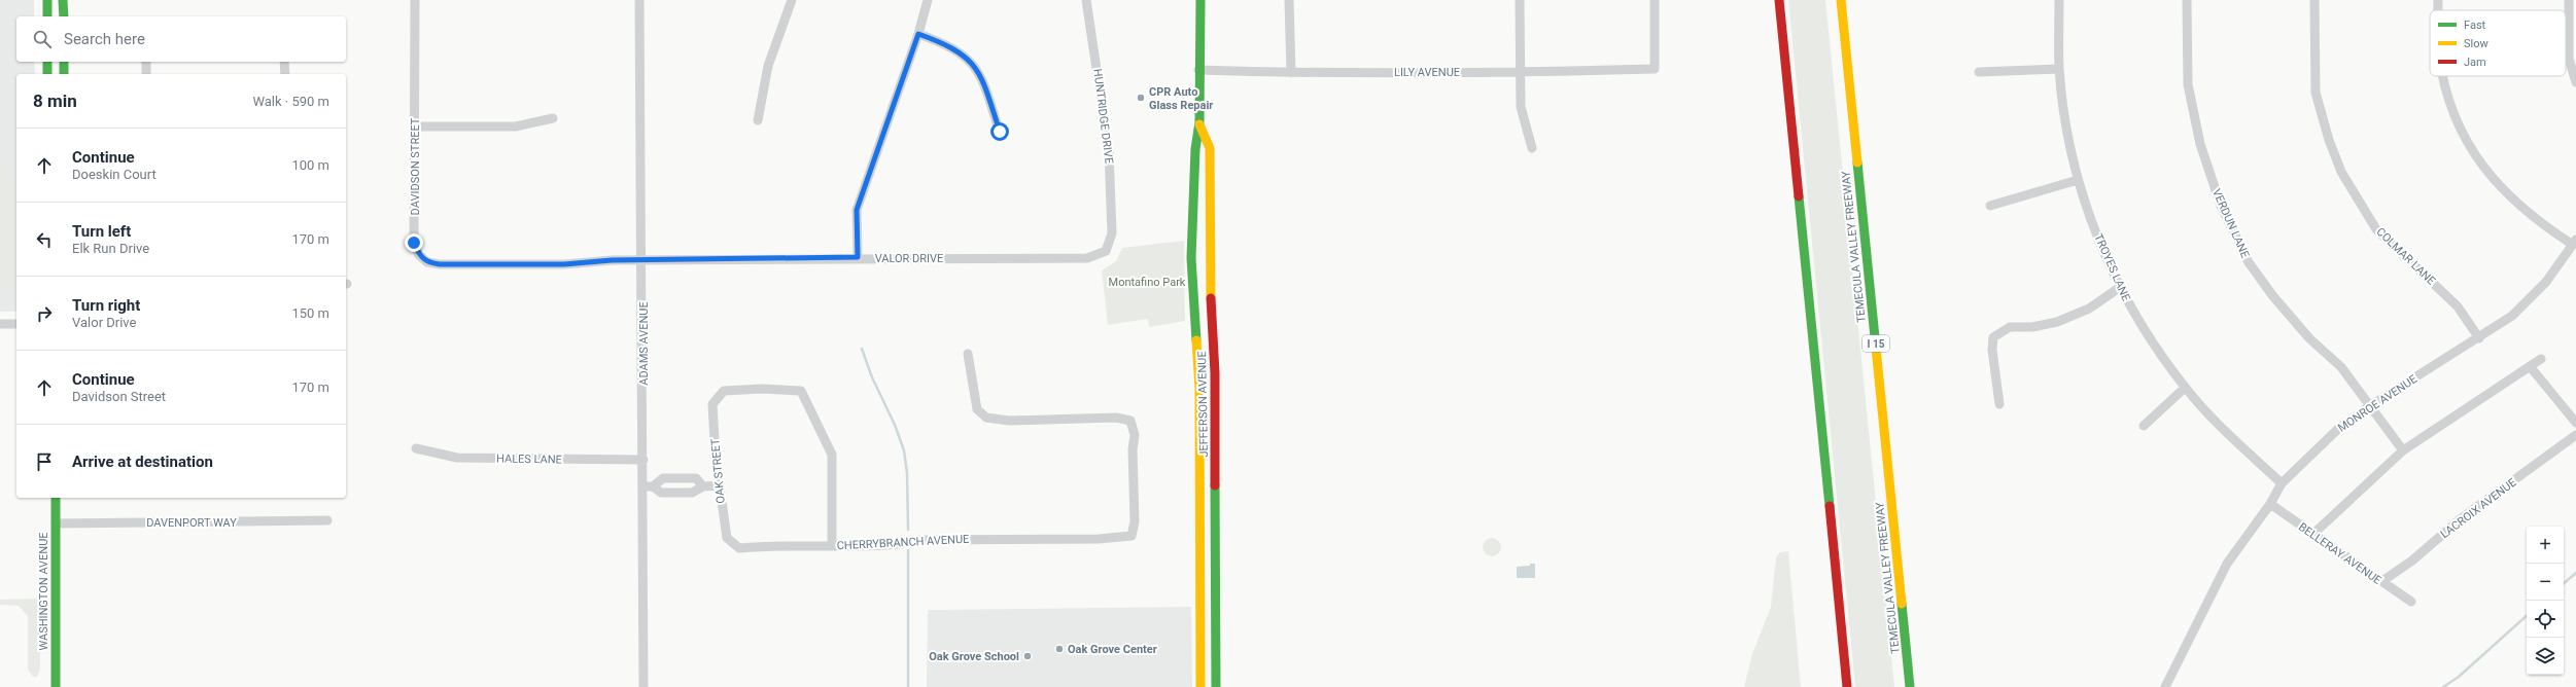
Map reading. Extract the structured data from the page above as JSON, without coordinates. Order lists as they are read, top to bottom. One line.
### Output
{"streets":{"main road":["TEMECULA VALLEY FREEWAY","I 15","JEFFERSON AVENUE","WASHINGTON AVENUE"],"street":["LILY AVENUE","HUNTRIDGE DRIVE","DAVIDSON STREET","VERDUN LANE","COLMAR LANE","VALOR DRIVE","TROYES LANE","ADAMS AVENUE","MONROE AVENUE","HALES LANE","OAK STREET","LACROIX AVENUE","DAVENPORT WAY","CHERRYBRANCH AVENUE","BELLERAY AVENUE"]},"crossings":[["LILY AVENUE","JEFFERSON AVENUE"],["HUNTRIDGE DRIVE","VALOR DRIVE"],["DAVIDSON STREET","VALOR DRIVE"],["DAVIDSON STREET","ADAMS AVENUE"],["VERDUN LANE","MONROE AVENUE"],["COLMAR LANE","MONROE AVENUE"],["VALOR DRIVE","ADAMS AVENUE"],["TROYES LANE","MONROE AVENUE"],["ADAMS AVENUE","HALES LANE"],["MONROE AVENUE","BELLERAY AVENUE"],["OAK STREET","CHERRYBRANCH AVENUE"],["LACROIX AVENUE","BELLERAY AVENUE"],["DAVENPORT WAY","WASHINGTON AVENUE"]],"parks":["Montafino Park"],"places":["CPR Auto Glass Repair","Oak Grove Center","Oak Grove School"],"legend":["Fast","Slow","Jam"],"page":{"search":"Search here","heading":["8 min","Walk · 590 m"],"list":[["Continue","Doeskin Court","100 m"],["Turn left","Elk Run Drive","170 m"],["Turn right","Valor Drive","150 m"],["Continue","Davidson Street","170 m"],"Arrive at destination"],"map_buttons":["+","−"]}}
